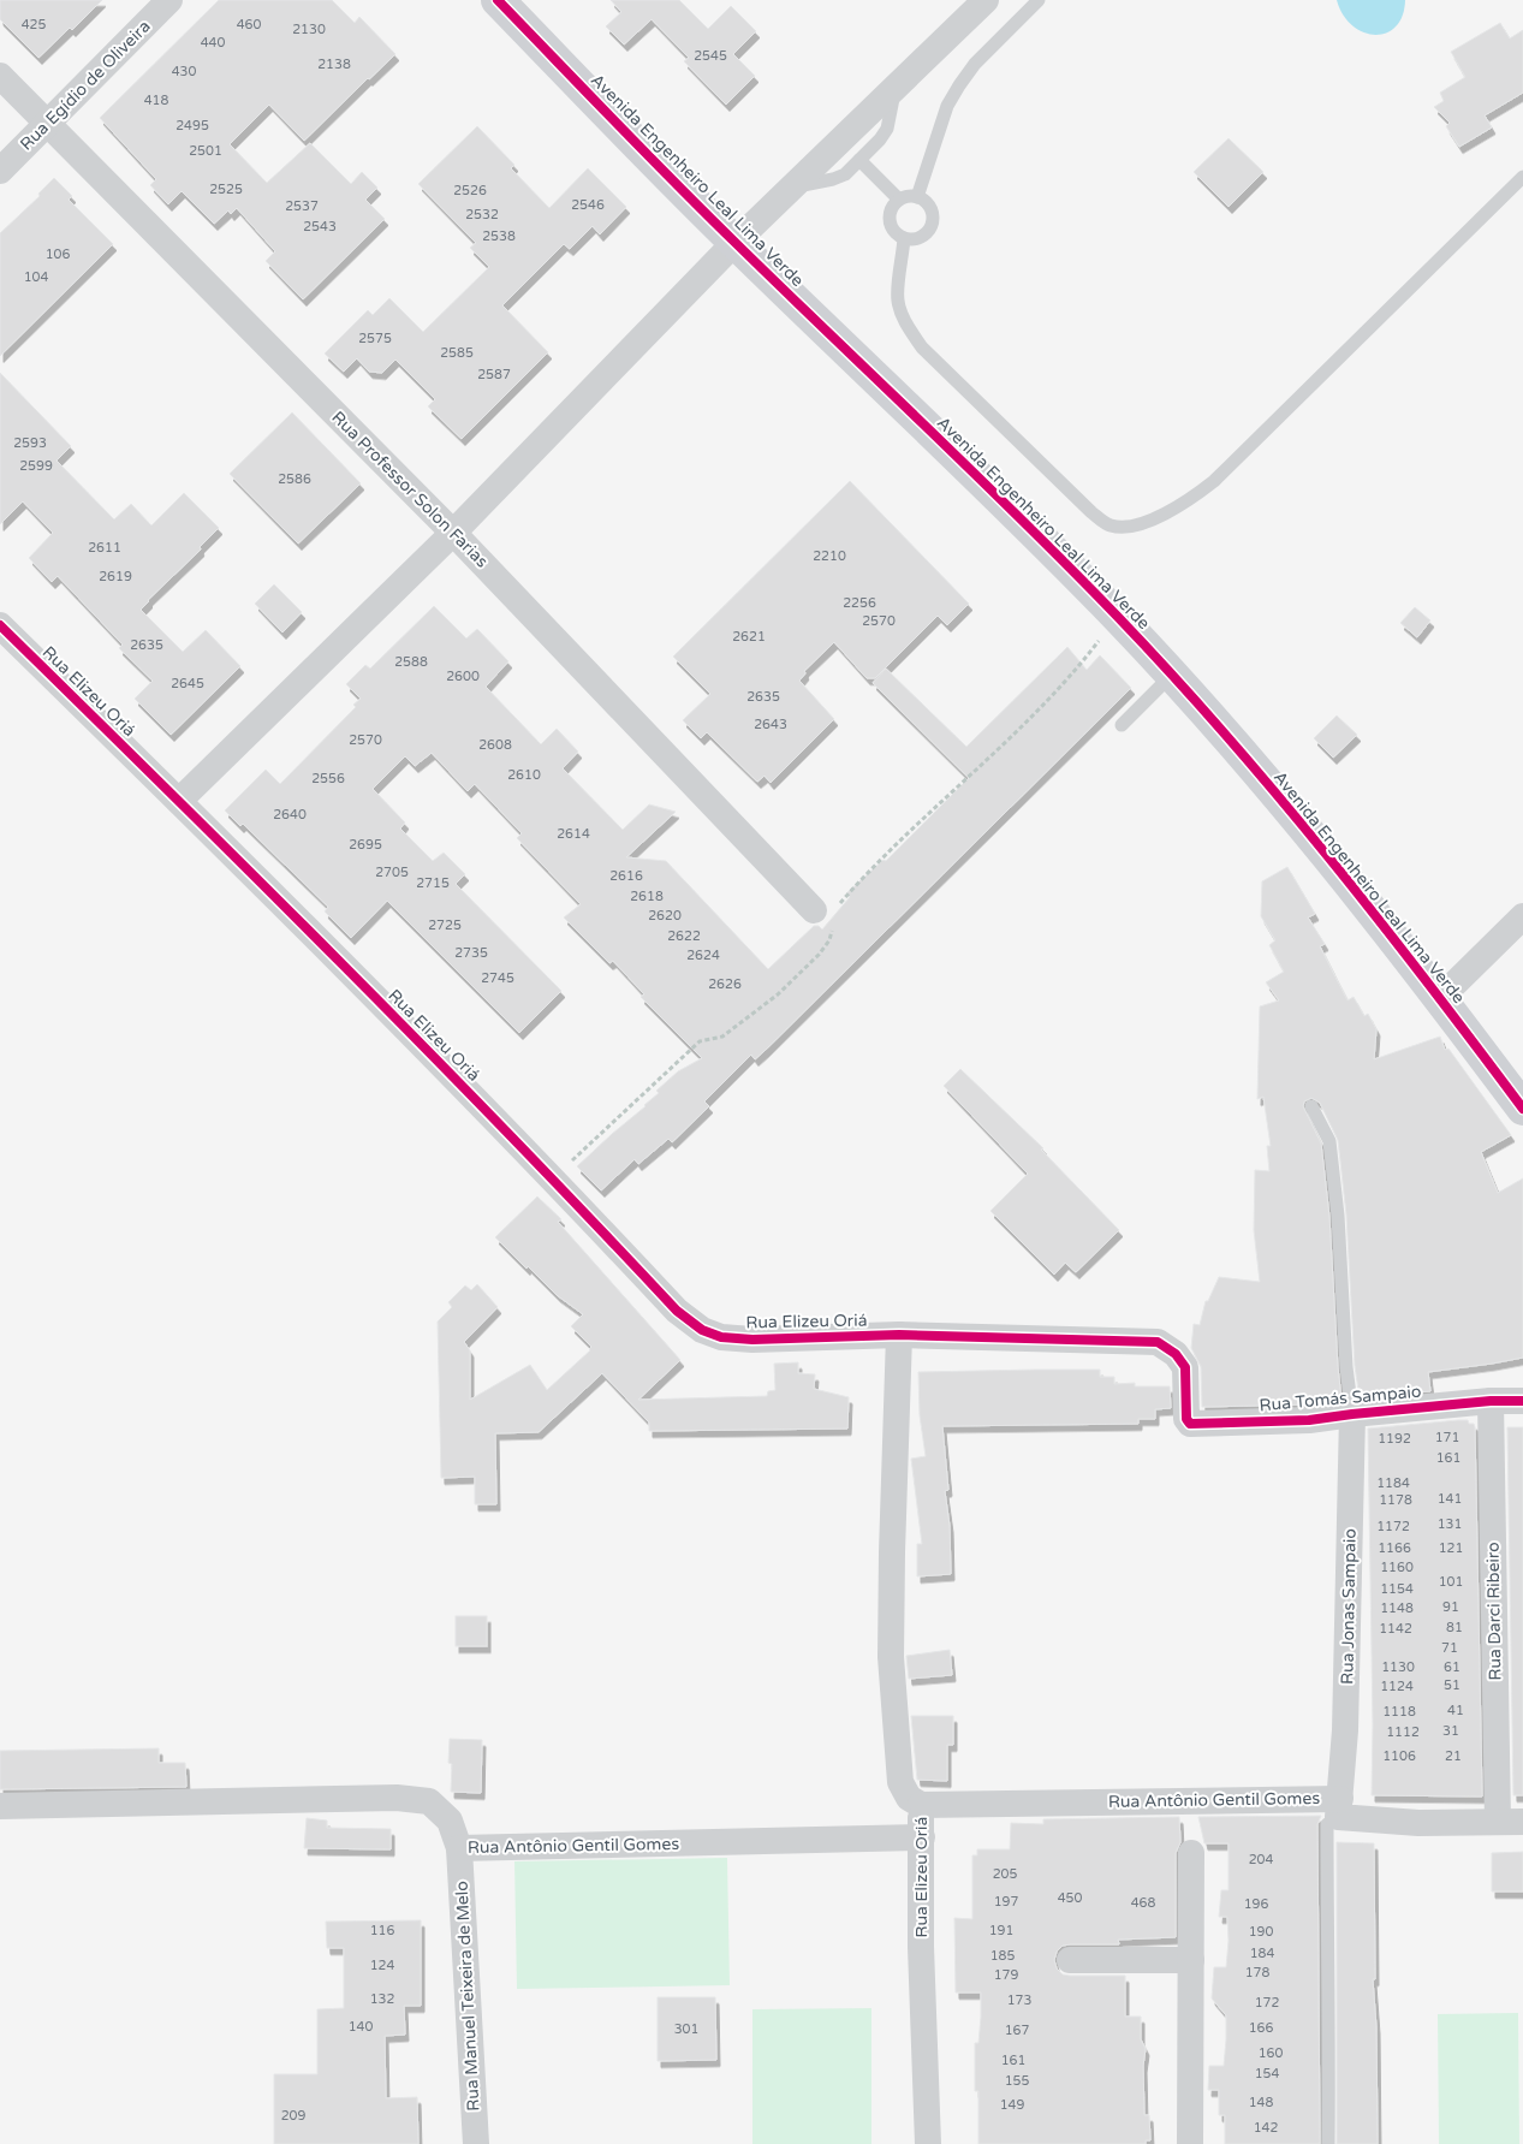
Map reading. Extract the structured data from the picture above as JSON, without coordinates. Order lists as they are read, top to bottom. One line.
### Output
{"streets":{"street":["Rua Egídio de Oliveira","Avenida Engenheiro Leal Lima Verde","Rua Professor Solon Farias","Rua Elizeu Oriá","Rua Tomás Sampaio","Rua Jonas Sampaio","Rua Darci Ribeiro","Rua Antônio Gentil Gomes","Rua Manuel Teixeira de Melo"]},"crossings":[["Rua Egídio de Oliveira","Rua Professor Solon Farias"],["Rua Elizeu Oriá","Rua Tomás Sampaio"],["Rua Elizeu Oriá","Rua Antônio Gentil Gomes"],["Rua Tomás Sampaio","Rua Jonas Sampaio"],["Rua Tomás Sampaio","Rua Darci Ribeiro"],["Rua Jonas Sampaio","Rua Antônio Gentil Gomes"],["Rua Darci Ribeiro","Rua Antônio Gentil Gomes"],["Rua Antônio Gentil Gomes","Rua Manuel Teixeira de Melo"]],"house_numbers":["425","460","2130","440","2545","2138","430","418","2495","2501","2525","2526","2546","2537","2532","2543","2538","106","104","2575","2585","2587","2593","2599","2586","2611","2210","2619","2256","2570","2621","2635","2588","2600","2645","2635","2643","2570","2608","2610","2556","2640","2614","2695","2705","2616","2715","2618","2620","2725","2622","2735","2624","2745","2626","171","1192","161","1184","141","1178","131","1172","1166","121","1160","101","1154","91","1148","81","1142","71","1130","61","51","1124","41","1118","31","1112","1106","21","204","205","450","197","468","196","116","191","190","184","185","124","178","179","132","173","172","140","166","301","167","160","161","154","155","148","149","209","142"]}
